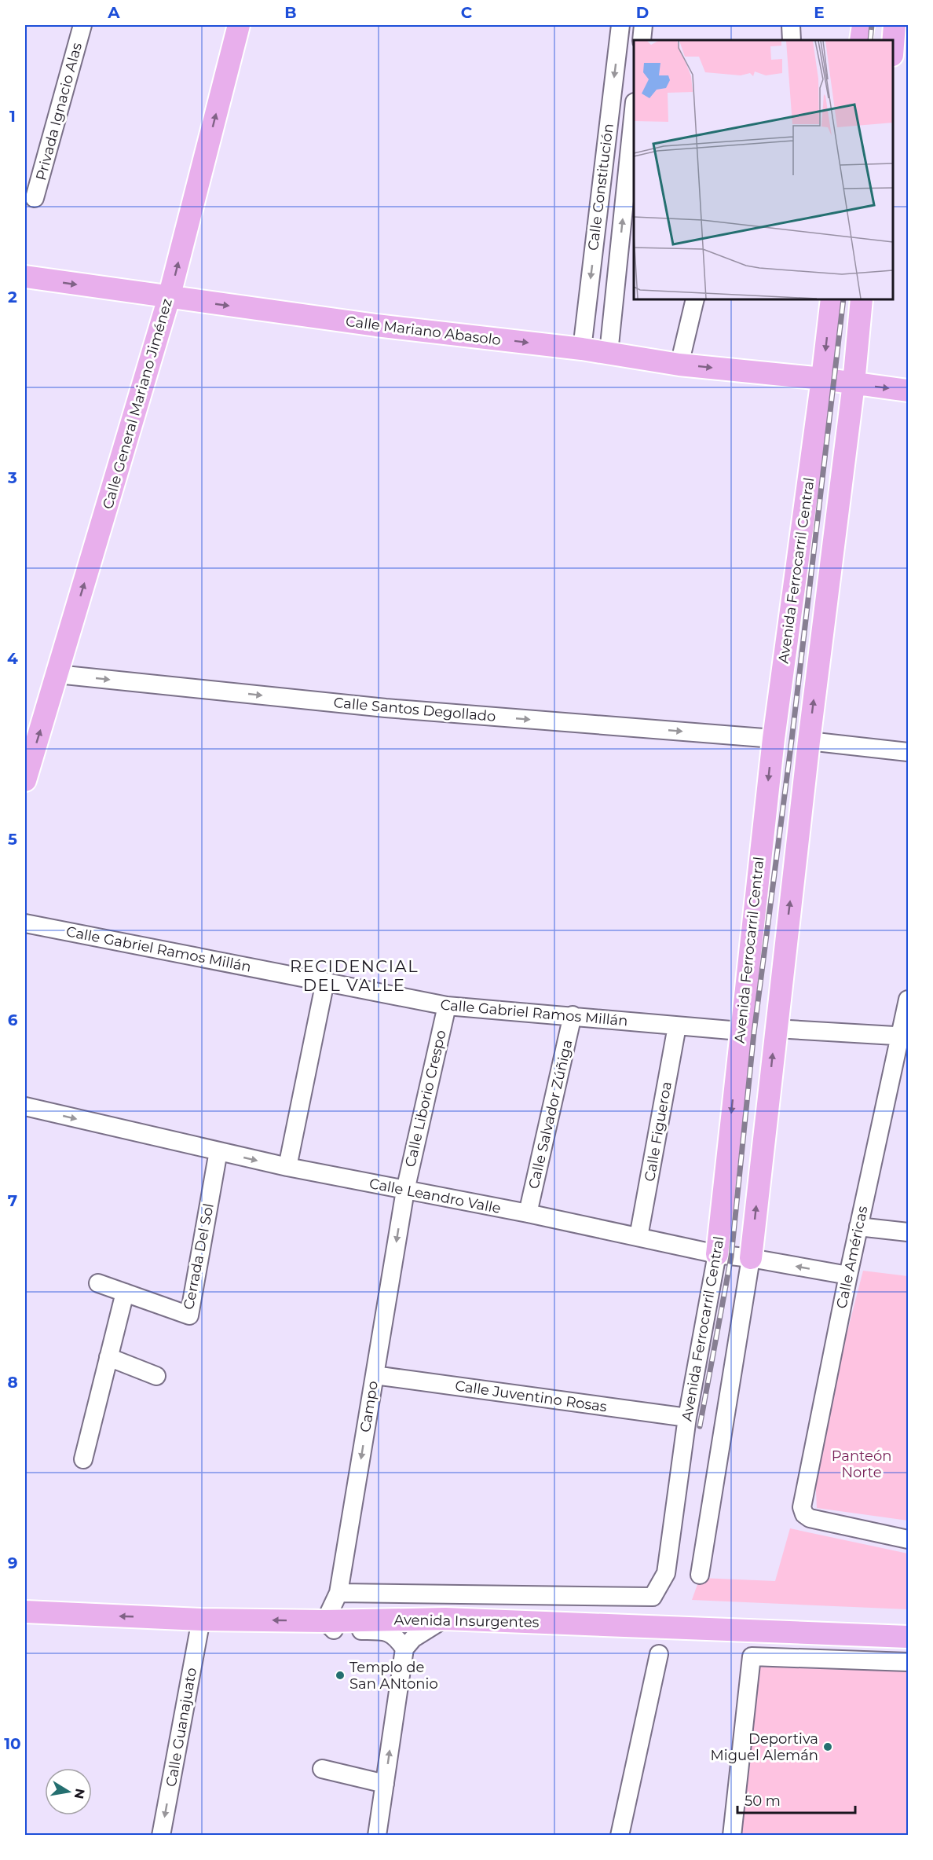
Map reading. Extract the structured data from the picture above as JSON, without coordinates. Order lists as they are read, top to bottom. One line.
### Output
{"streets":{"main road":["Calle Mariano Abasolo","Calle General Mariano Jiménez","Avenida Ferrocarril Central","Avenida Insurgentes"],"street":["Privada Ignacio Alas","Calle Constitución","Calle Santos Degollado","Calle Gabriel Ramos Millán","Calle Liborio Crespo","Calle Salvador Zúñiga","Calle Figueroa","Calle Leandro Valle","Cerrada Del Sol","Calle Américas","Calle Juventino Rosas","Campo","Calle Guanajuato"]},"crossings":[["Calle Constitución","Calle Mariano Abasolo"],["Calle Mariano Abasolo","Calle General Mariano Jiménez"],["Calle Mariano Abasolo","Avenida Ferrocarril Central"],["Calle General Mariano Jiménez","Calle Santos Degollado"],["Avenida Ferrocarril Central","Calle Santos Degollado"],["Avenida Ferrocarril Central","Calle Gabriel Ramos Millán"],["Avenida Ferrocarril Central","Calle Leandro Valle"],["Avenida Ferrocarril Central","Calle Juventino Rosas"],["Avenida Ferrocarril Central","Campo"],["Calle Gabriel Ramos Millán","Calle Liborio Crespo"],["Calle Gabriel Ramos Millán","Calle Salvador Zúñiga"],["Calle Gabriel Ramos Millán","Calle Figueroa"],["Calle Liborio Crespo","Calle Leandro Valle"],["Calle Liborio Crespo","Campo"],["Calle Salvador Zúñiga","Calle Leandro Valle"],["Calle Figueroa","Calle Leandro Valle"],["Calle Leandro Valle","Cerrada Del Sol"],["Calle Leandro Valle","Calle Américas"],["Calle Leandro Valle","Campo"],["Calle Juventino Rosas","Campo"],["Campo","Avenida Insurgentes"],["Avenida Insurgentes","Calle Guanajuato"]],"one_way":["Calle Mariano Abasolo","Calle General Mariano Jiménez","Calle Santos Degollado","Campo","Calle Guanajuato"],"districts":["RECIDENCIAL DEL VALLE"],"parks":["Panteón Norte"],"places":["Templo de San ANtonio","Deportiva Miguel Alemán"],"scale_bar":"50 m","north":"right","grid":{"columns":["A","B","C","D","E"],"rows":["1","2","3","4","5","6","7","8","9","10"]}}
